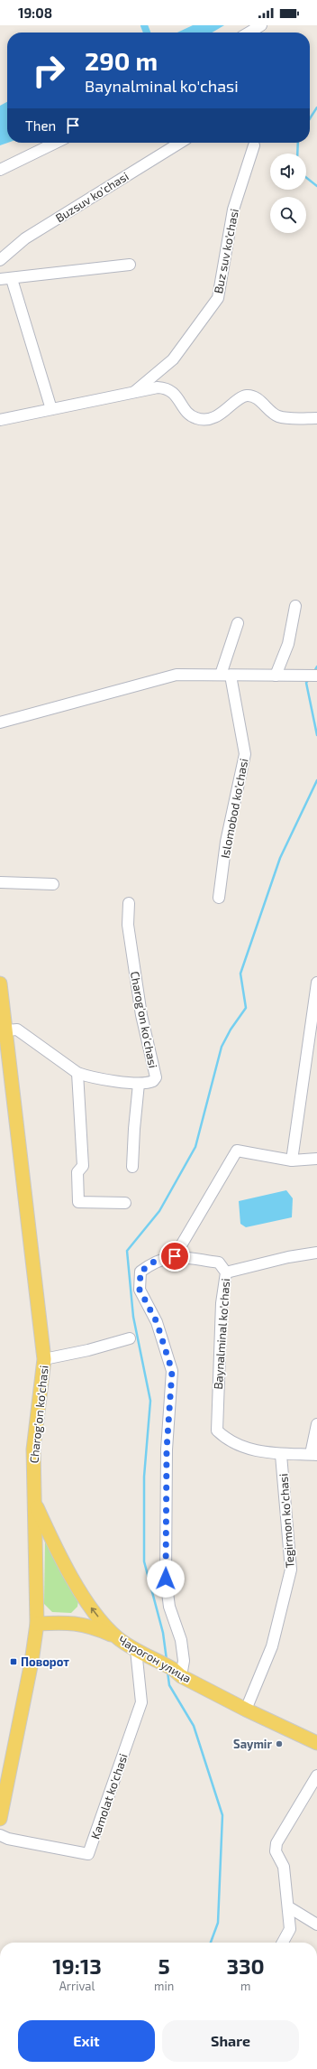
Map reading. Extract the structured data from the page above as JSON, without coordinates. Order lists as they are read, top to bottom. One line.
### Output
{"streets":{"main road":["Charog'on ko'chasi","Чарогон улица"],"street":["Buzsuv ko'chasi","Buz suv ko'chasi","Islomobod ko'chasi","Baynalminal ko'chasi","Tegirmon ko'chasi","Kamolat ko'chasi"]},"crossings":[["Charog'on ko'chasi","Чарогон улица"],["Baynalminal ko'chasi","Tegirmon ko'chasi"],["Baynalminal ko'chasi","Чарогон улица"],["Tegirmon ko'chasi","Чарогон улица"],["Чарогон улица","Kamolat ko'chasi"]],"one_way":["Чарогон улица"],"places":{"transit":["Поворот"],"other":["Saymir"]},"page":{"status":"19:08","turn":["290 m","Baynalminal ko'chasi"],"then":"Then","eta":["19:13","Arrival","5","min","330","m"],"buttons":["Exit","Share"]}}
